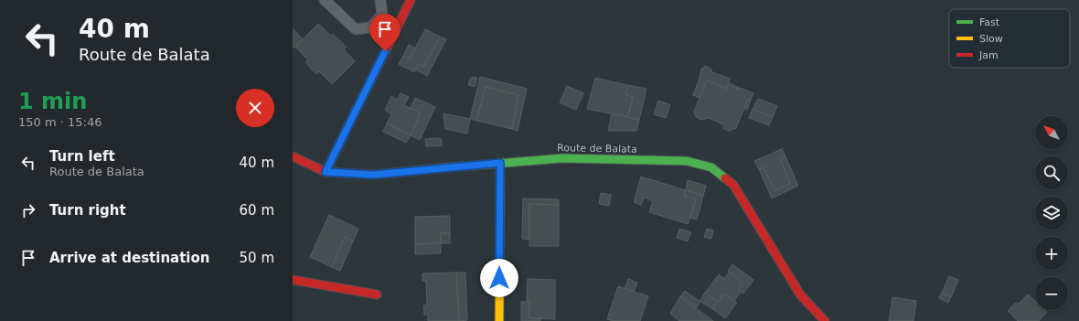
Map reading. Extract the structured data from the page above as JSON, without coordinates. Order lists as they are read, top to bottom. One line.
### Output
{"streets":{"main road":["Route de Balata"]},"legend":["Fast","Slow","Jam"],"north":"top left","page":{"turn":["40 m","Route de Balata"],"heading":["1 min","150 m · 15:46"],"map_buttons":["+","−"],"list":[{"name":"Turn left","note":"Route de Balata","value":"40 m"},{"name":"Turn right","value":"60 m"},{"name":"Arrive at destination","value":"50 m"}]}}
